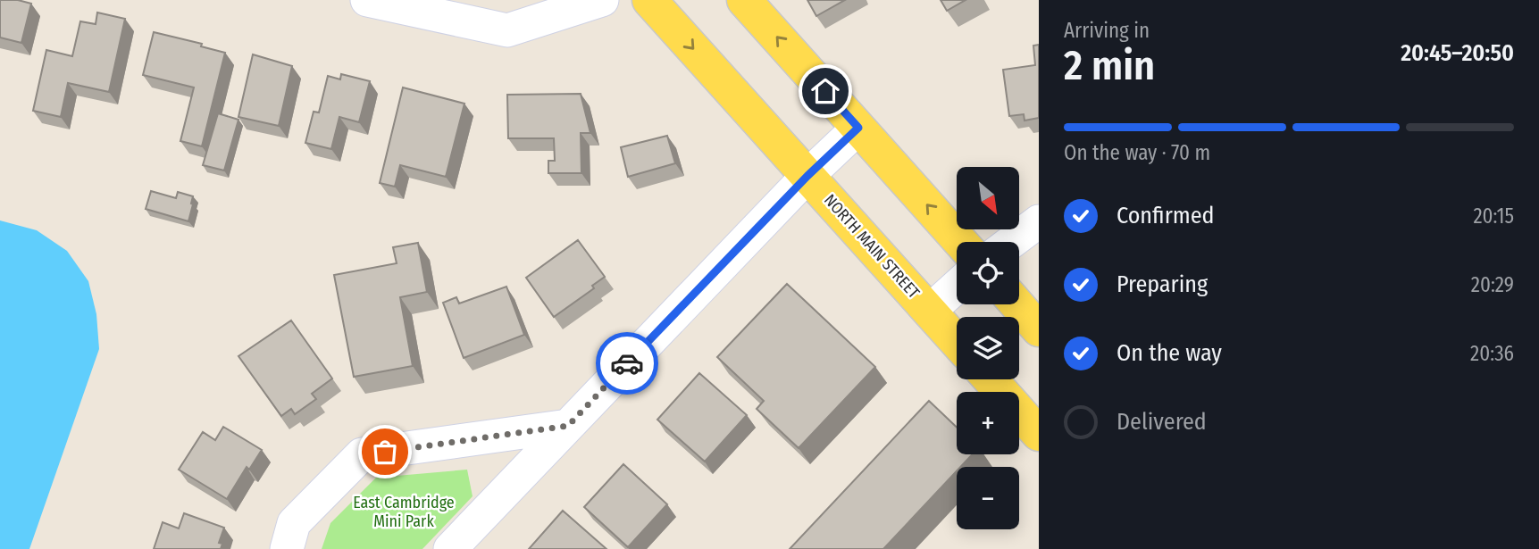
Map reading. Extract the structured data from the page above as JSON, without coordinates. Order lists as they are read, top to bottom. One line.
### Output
{"streets":{"main road":["NORTH MAIN STREET"]},"parks":["East Cambridge Mini Park"],"north":"bottom right","page":{"heading":["2 min","Arriving in","20:45–20:50"],"bar":"On the way · 70 m","map_buttons":["+","−"],"list":[["Confirmed","20:15"],["Preparing","20:29"],["On the way","20:36"],"Delivered"]}}
